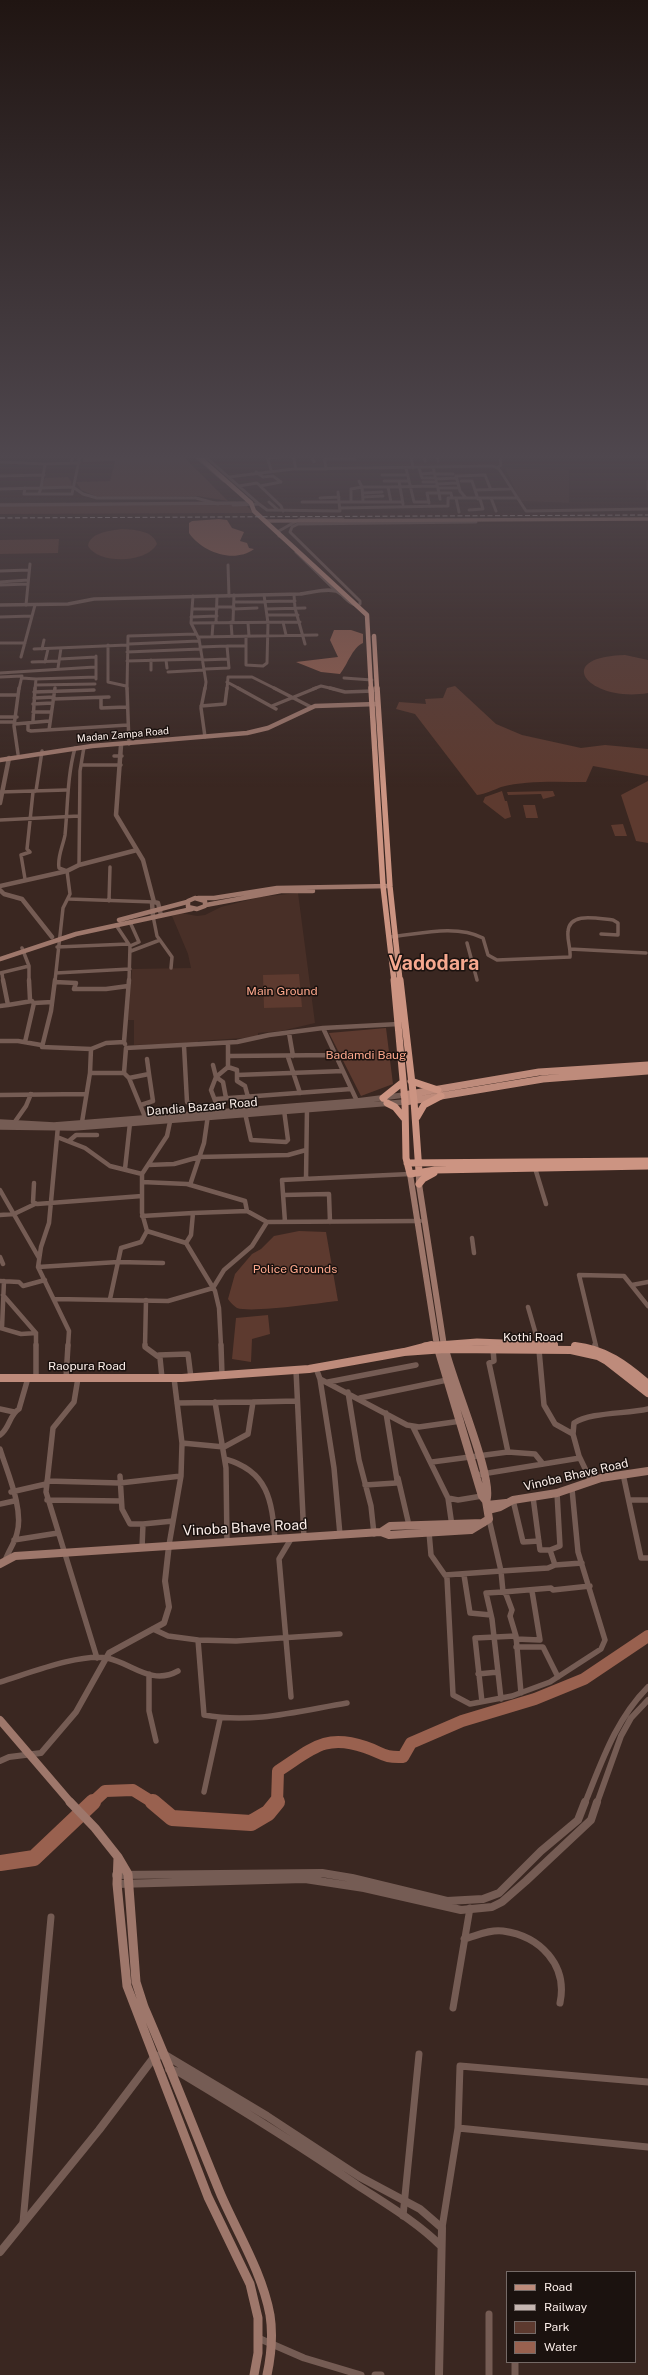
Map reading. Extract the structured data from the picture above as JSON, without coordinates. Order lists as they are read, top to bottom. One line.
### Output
{"streets":{"main road":["Madan Zampa Road","Kothi Road","Raopura Road","Vinoba Bhave Road"],"street":["Dandia Bazaar Road"]},"crossings":[["Kothi Road","Raopura Road"]],"districts":["Vadodara"],"parks":["Main Ground","Badamdi Baug","Police Grounds"],"legend":["Road","Railway","Park","Water"]}
